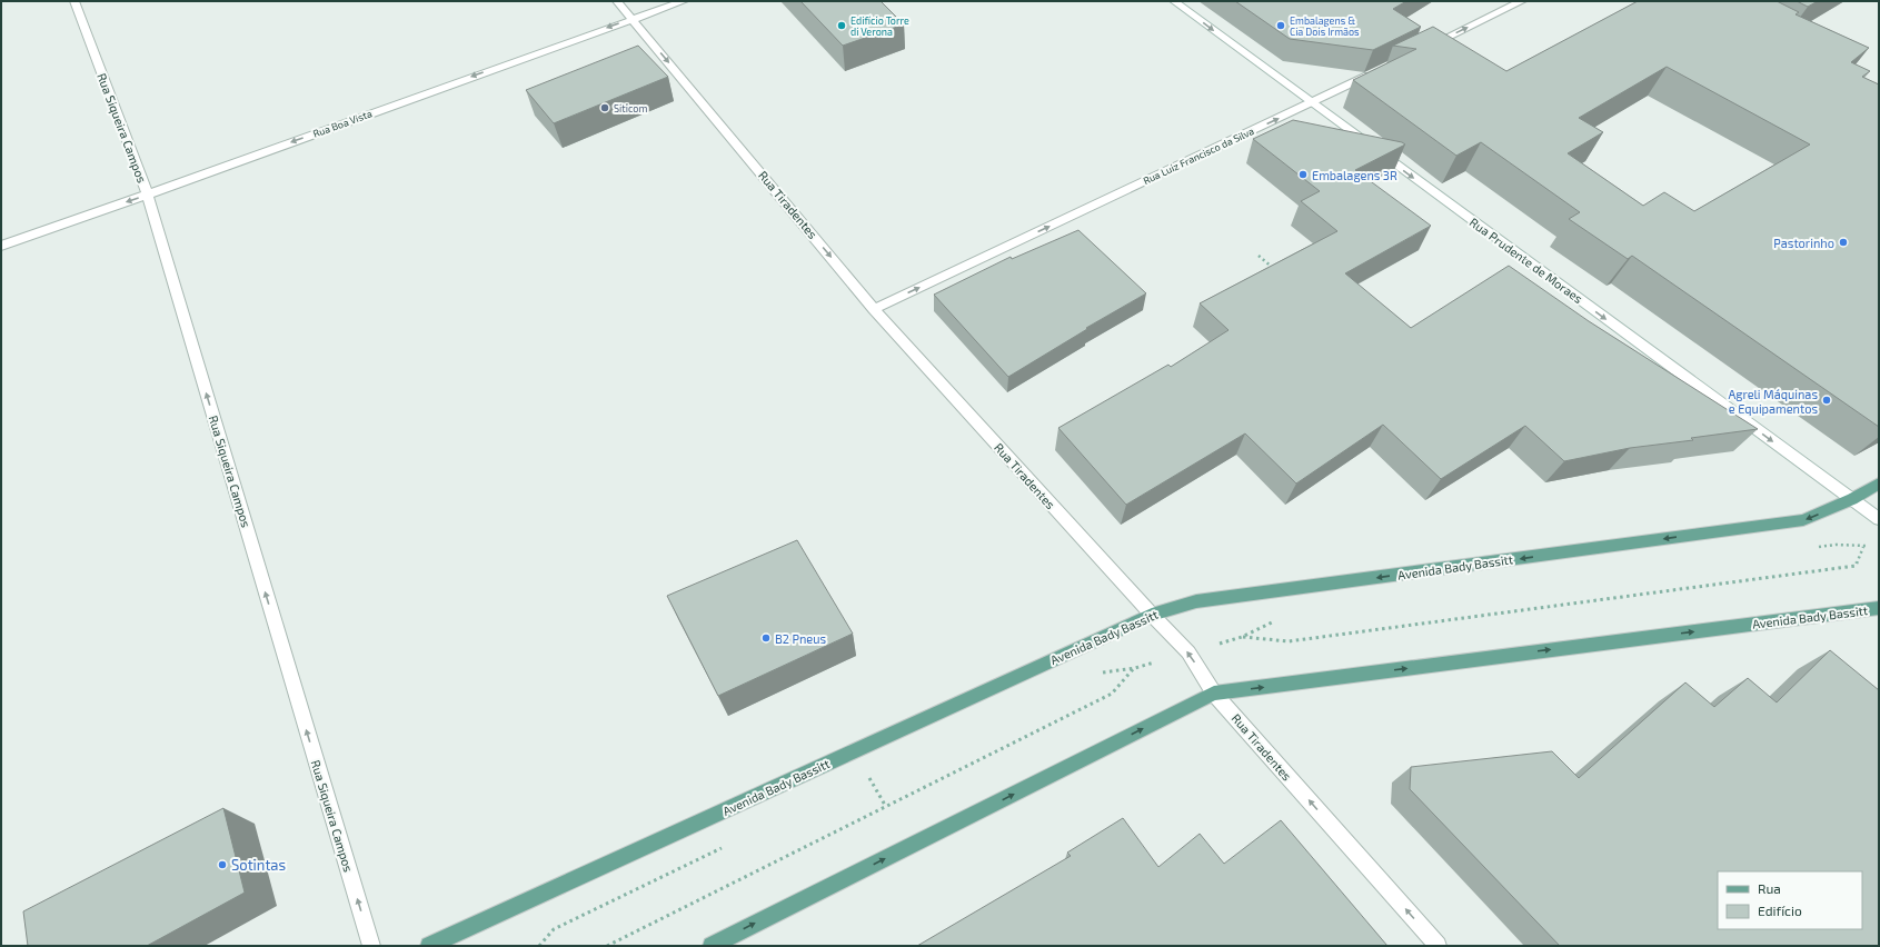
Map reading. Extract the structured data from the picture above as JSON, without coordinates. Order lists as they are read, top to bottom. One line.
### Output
{"streets":{"main road":["Avenida Bady Bassitt"],"street":["Rua Boa Vista","Rua Siqueira Campos","Rua Luiz Francisco da Silva","Rua Tiradentes","Rua Prudente de Moraes"]},"crossings":[["Rua Boa Vista","Rua Siqueira Campos"],["Rua Boa Vista","Rua Tiradentes"],["Rua Luiz Francisco da Silva","Rua Tiradentes"],["Rua Luiz Francisco da Silva","Rua Prudente de Moraes"],["Rua Tiradentes","Avenida Bady Bassitt"],["Rua Prudente de Moraes","Avenida Bady Bassitt"]],"one_way":["Rua Boa Vista","Rua Siqueira Campos","Rua Luiz Francisco da Silva","Rua Prudente de Moraes"],"places":["Edifício Torre di Verona","Embalagens & Cia Dois Irmãos","Siticom","Embalagens 3R","Pastorinho","Agreli Máquinas e Equipamentos","B2 Pneus","Sotintas"],"legend":["Rua","Edifício"]}
